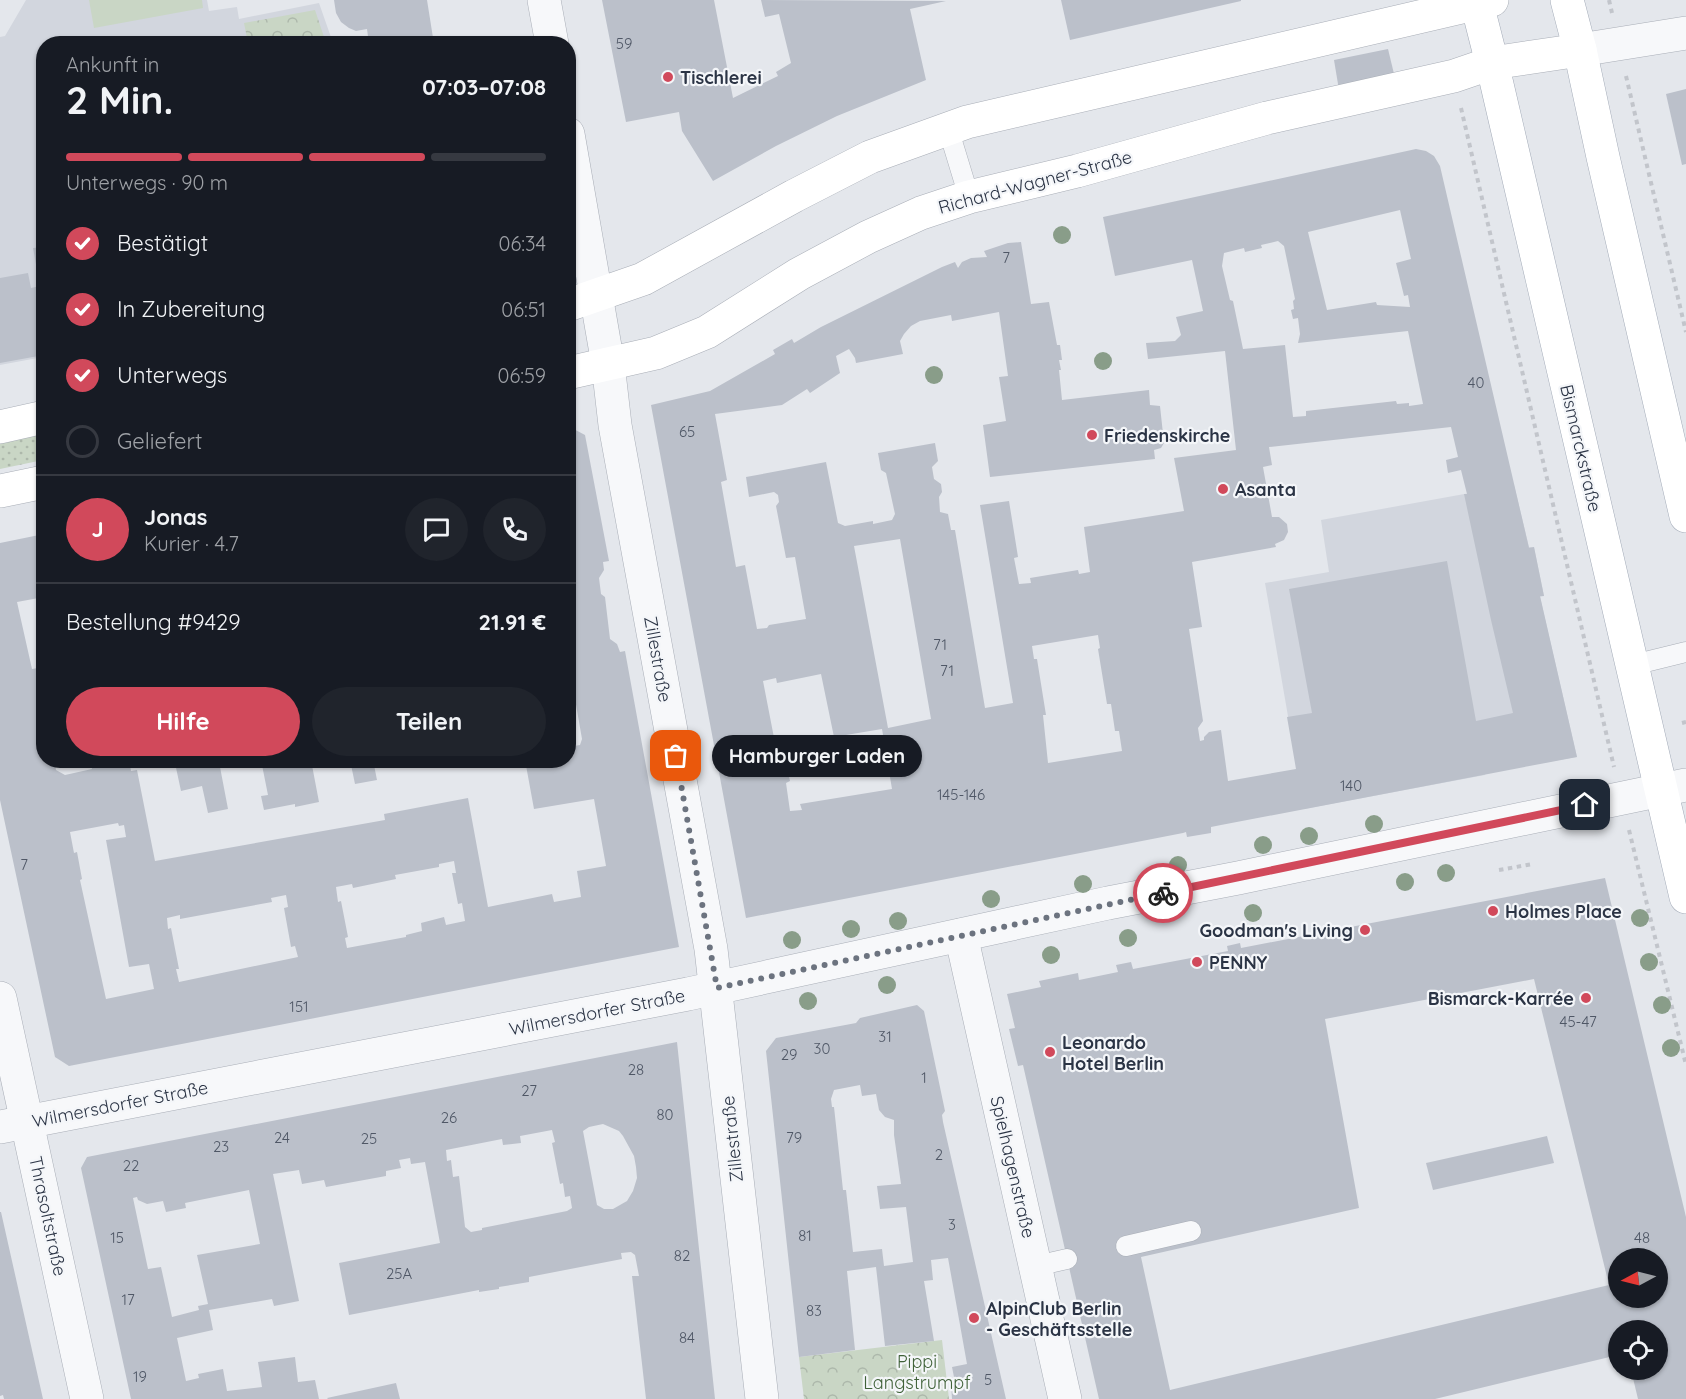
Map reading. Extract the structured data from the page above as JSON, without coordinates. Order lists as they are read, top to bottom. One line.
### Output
{"streets":{"street":["Richard-Wagner-Straße","Bismarckstraße","Zillestraße","Wilmersdorfer Straße","Spielhagenstraße","Thrasoltstraße"]},"crossings":[["Richard-Wagner-Straße","Bismarckstraße"],["Richard-Wagner-Straße","Zillestraße"],["Bismarckstraße","Wilmersdorfer Straße"],["Zillestraße","Wilmersdorfer Straße"],["Wilmersdorfer Straße","Spielhagenstraße"],["Wilmersdorfer Straße","Thrasoltstraße"]],"parks":["Pippi Langstrumpf"],"places":["Tischlerei","Friedenskirche","Asanta","Hamburger Laden","Holmes Place","Goodman's Living","PENNY","Bismarck-Karrée","Leonardo Hotel Berlin","AlpinClub Berlin - Geschäftsstelle"],"house_numbers":["59","7","40","65","71","71","140","145-146","7","151","45-47","31","30","29","28","1","27","80","26","24","79","25","23","2","22","3","81","15","48","82","25A","17","83","84","19","5"],"north":"left","page":{"heading":["2 Min.","Ankunft in","07:03–07:08"],"panel":["Jonas","Kurier · 4.7","Bestellung #9429","21.91 €"],"bar":"Unterwegs · 90 m","list":[["Bestätigt","06:34"],["In Zubereitung","06:51"],["Unterwegs","06:59"],"Geliefert"],"round":"J","buttons":["Hilfe","Teilen"],"bubble":"Hamburger Laden"}}
